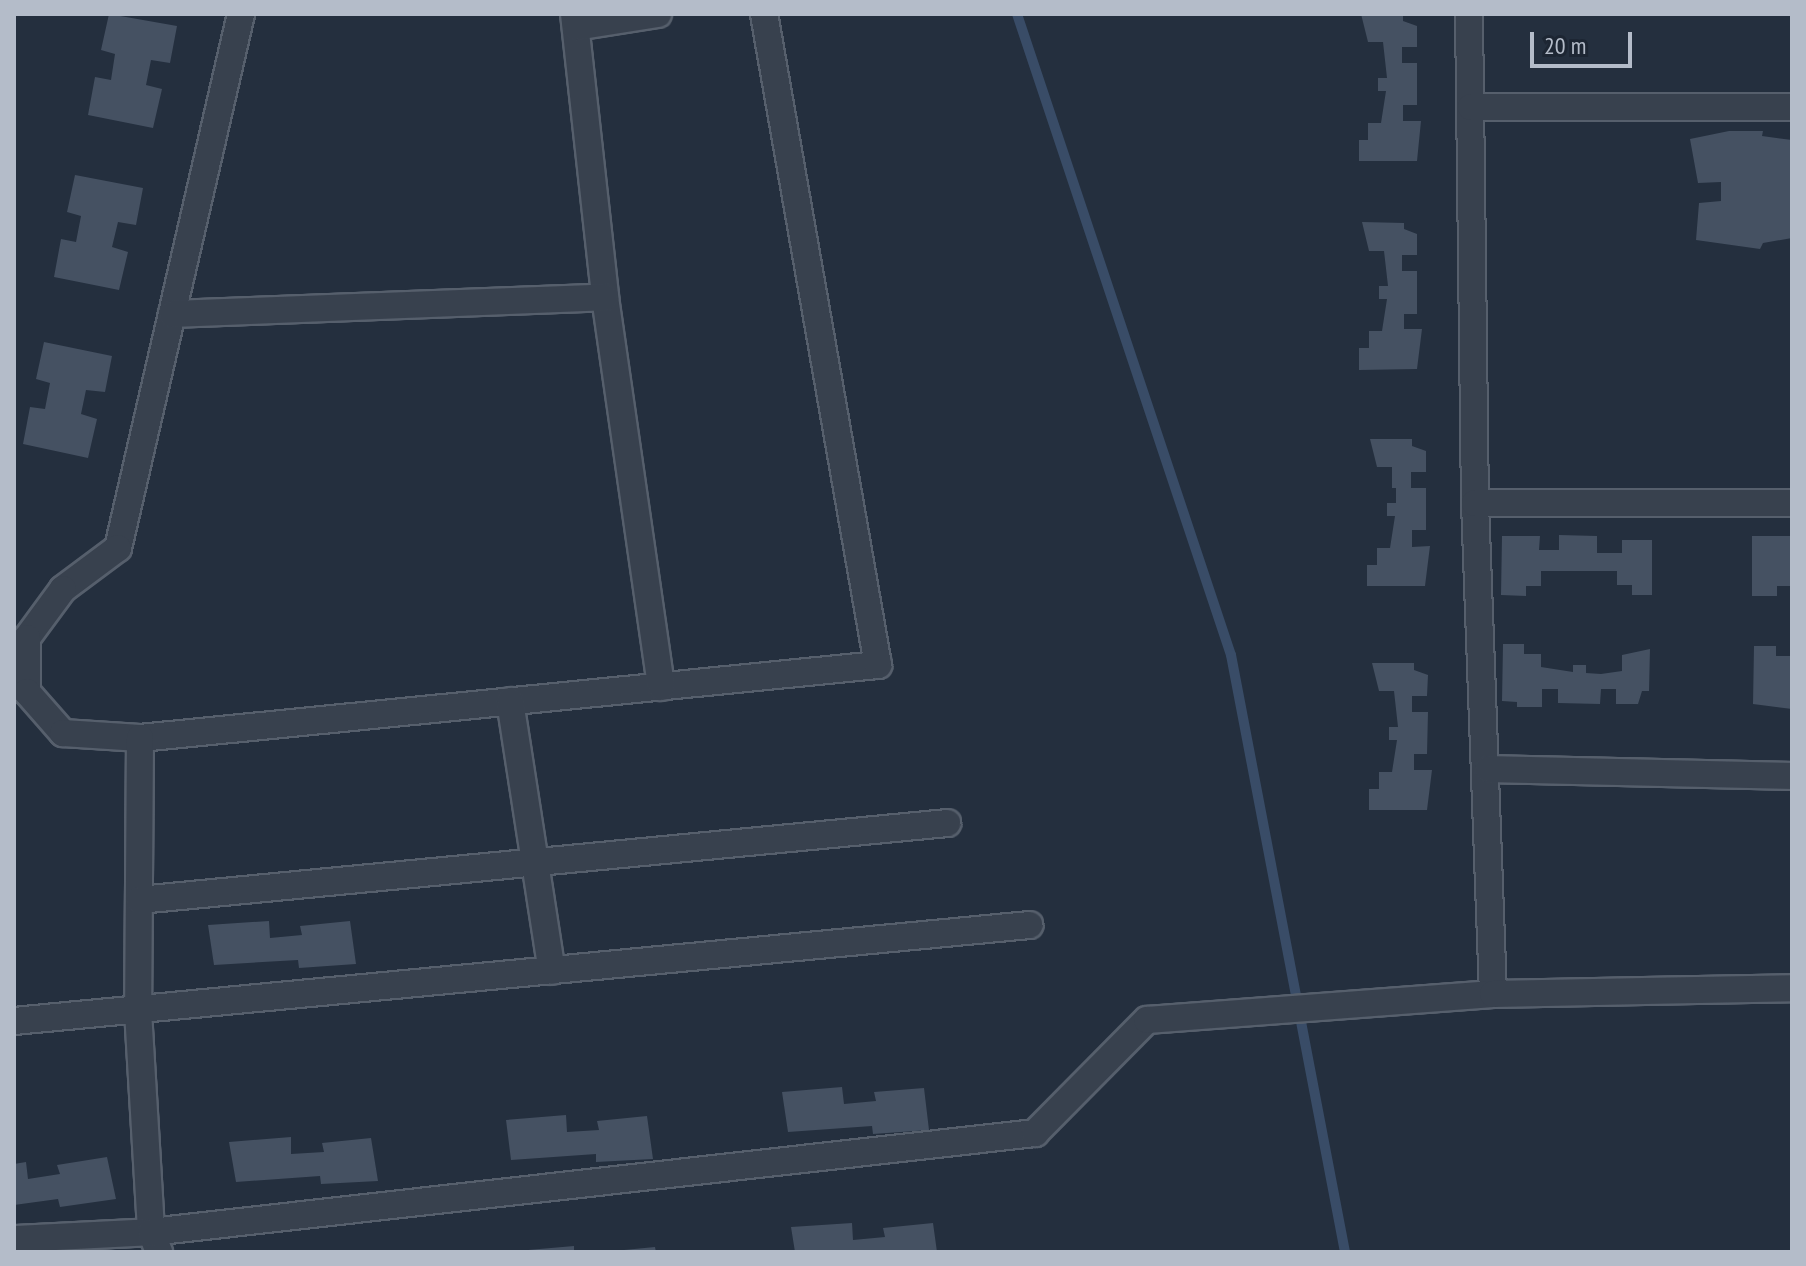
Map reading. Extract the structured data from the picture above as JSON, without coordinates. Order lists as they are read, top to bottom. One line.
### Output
{"scale_bar":"20 m"}
